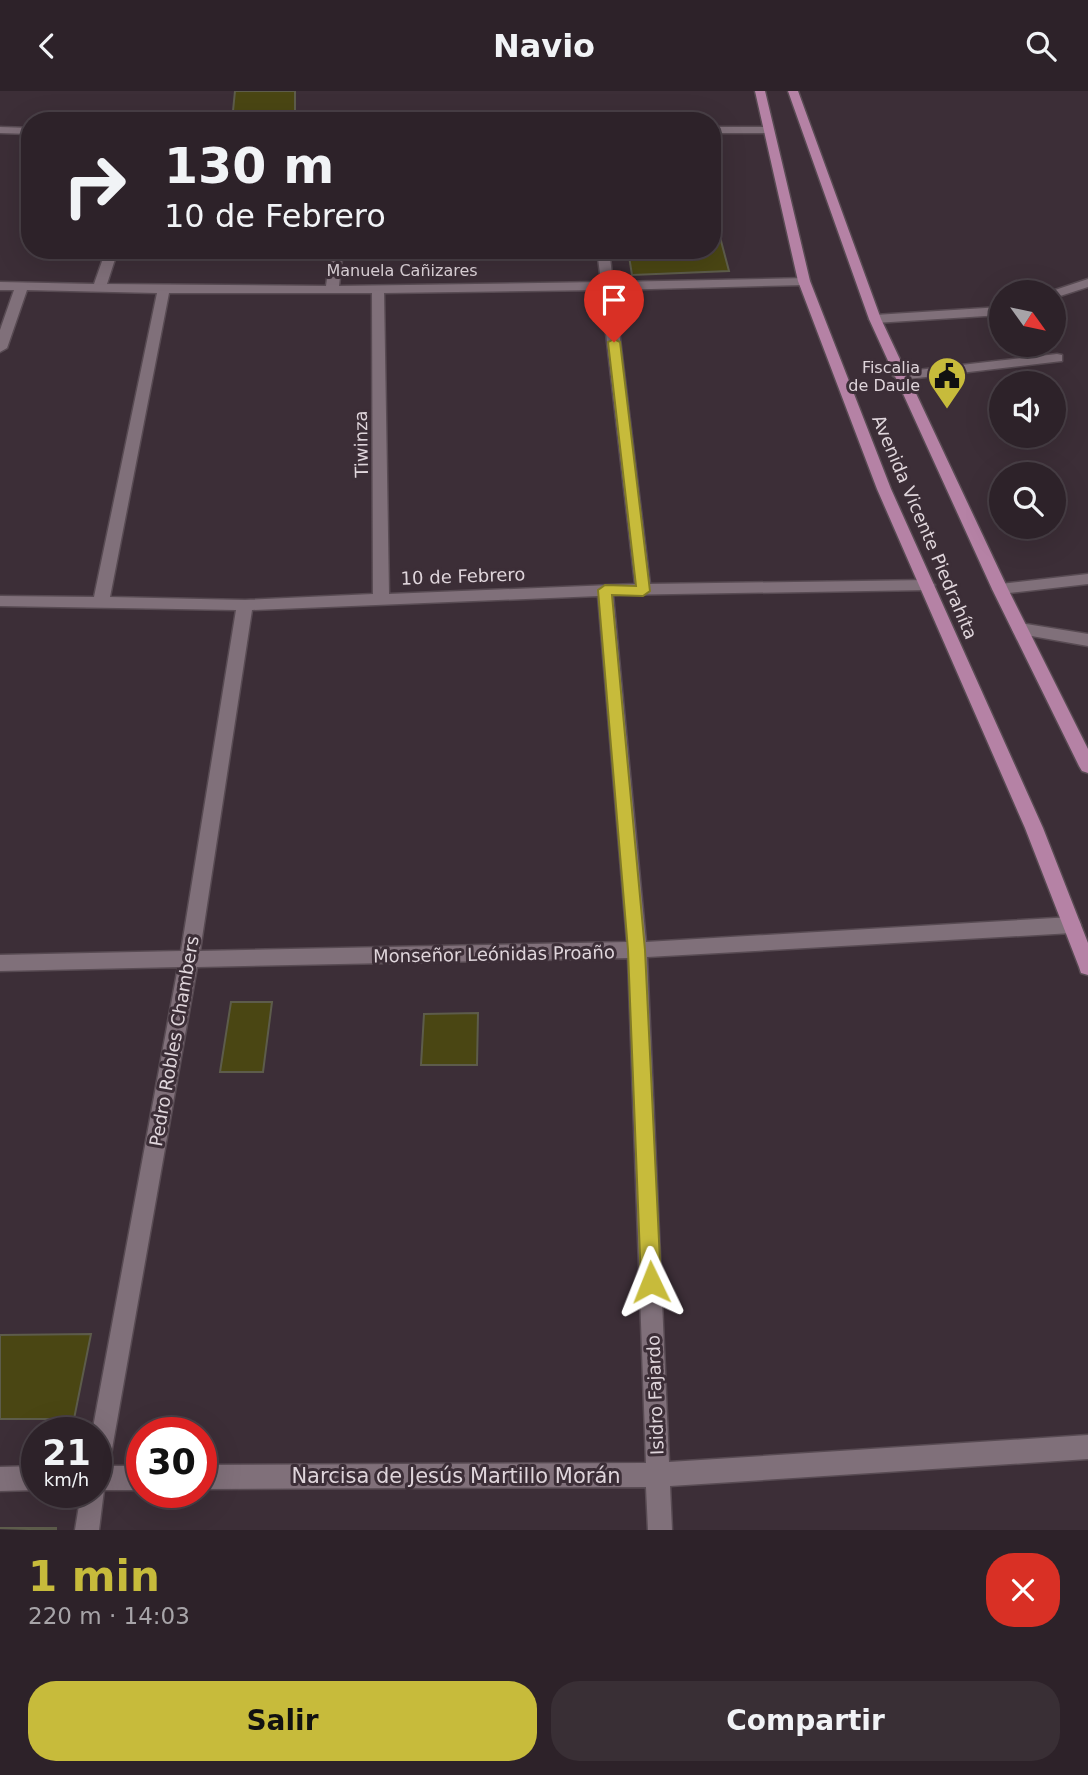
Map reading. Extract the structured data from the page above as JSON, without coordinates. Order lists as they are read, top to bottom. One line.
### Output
{"streets":{"main road":["Avenida Vicente Piedrahíta"],"street":["Manuela Cañizares","Tiwinza","10 de Febrero","Monseñor Leónidas Proaño","Pedro Robles Chambers","Isidro Fajardo","Narcisa de Jesús Martillo Morán"]},"crossings":[["Manuela Cañizares","Tiwinza"],["Manuela Cañizares","Avenida Vicente Piedrahíta"],["Tiwinza","10 de Febrero"],["Avenida Vicente Piedrahíta","10 de Febrero"],["Avenida Vicente Piedrahíta","Monseñor Leónidas Proaño"],["10 de Febrero","Pedro Robles Chambers"],["10 de Febrero","Isidro Fajardo"],["Monseñor Leónidas Proaño","Pedro Robles Chambers"],["Monseñor Leónidas Proaño","Isidro Fajardo"],["Isidro Fajardo","Narcisa de Jesús Martillo Morán"]],"places":{"public building":["Fiscalia de Daule"]},"north":"bottom right","page":{"header":"Navio","turn":["130 m","10 de Febrero"],"speed":"21 km/h","limit":"30","heading":["1 min","220 m · 14:03"],"buttons":["Salir","Compartir"]}}
